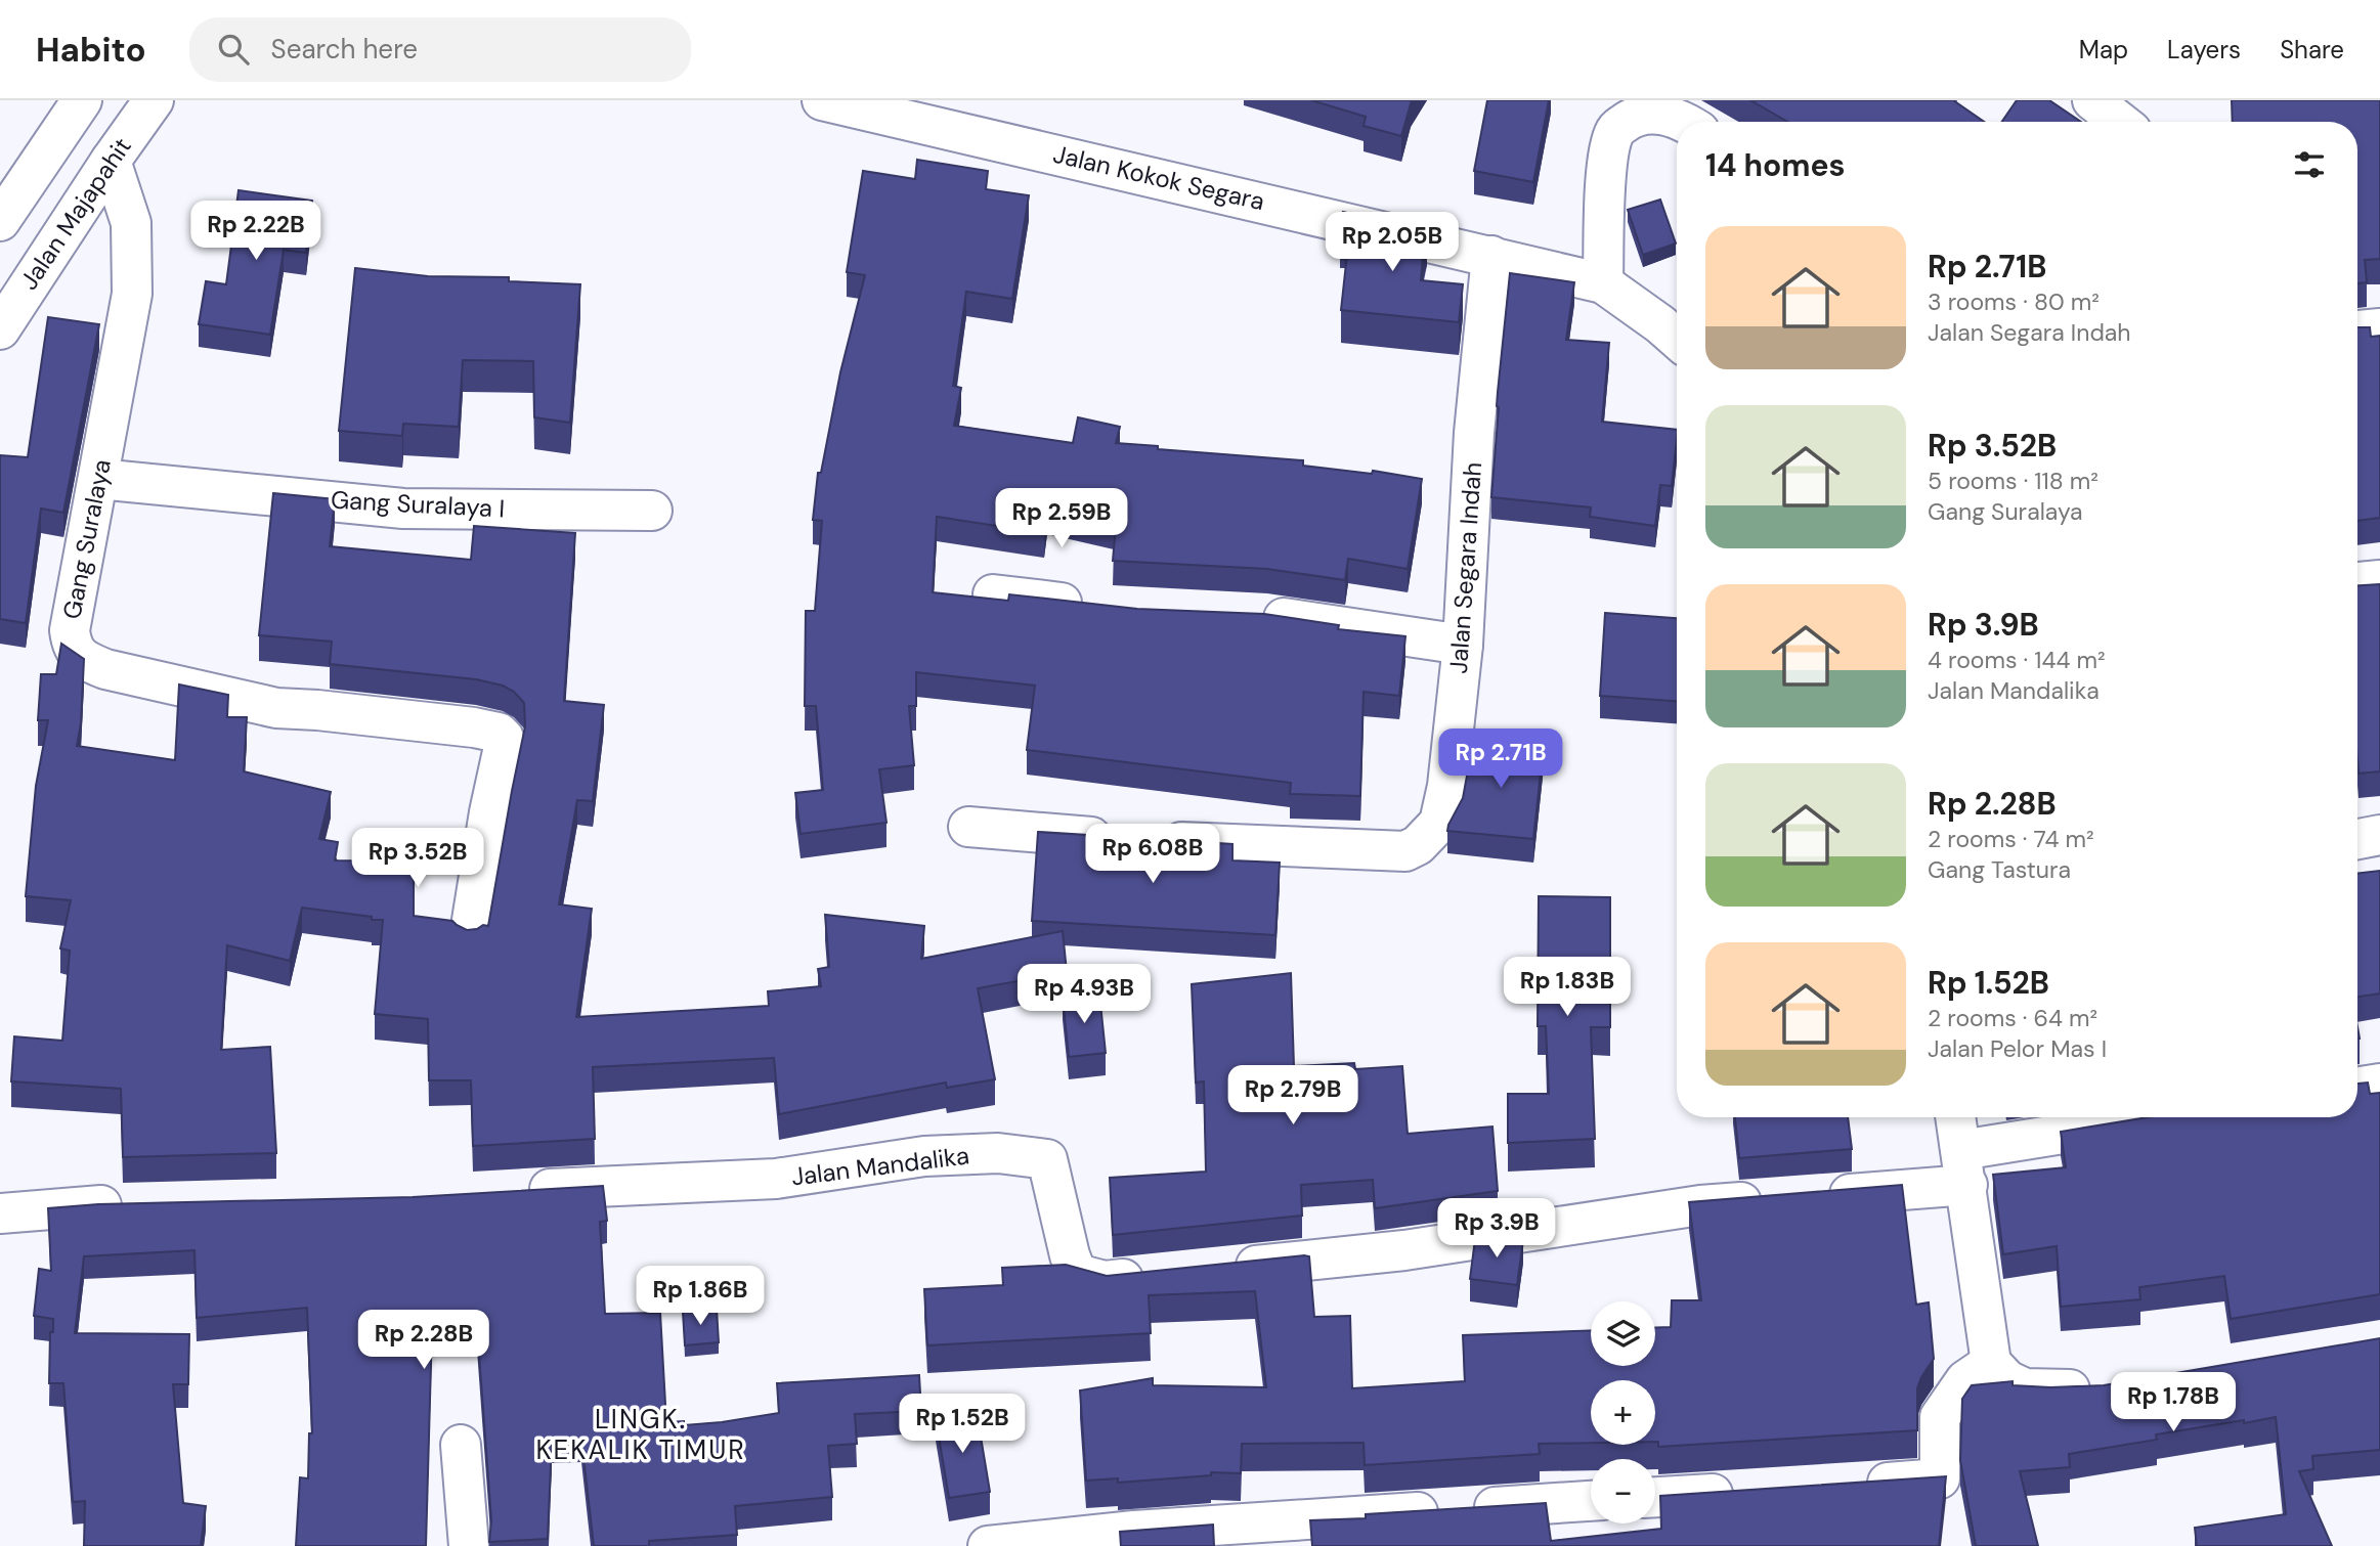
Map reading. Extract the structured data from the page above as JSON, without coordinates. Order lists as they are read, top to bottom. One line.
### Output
{"streets":{"street":["Jalan Kokok Segara","Jalan Majapahit","Gang Suralaya I","Gang Suralaya","Jalan Segara Indah","Jalan Mandalika"]},"crossings":[["Jalan Kokok Segara","Jalan Segara Indah"],["Jalan Majapahit","Gang Suralaya"],["Gang Suralaya I","Gang Suralaya"]],"districts":["LINGK. KEKALIK TIMUR"],"page":{"header":"Habito","search":"Search here","nav":["Map","Layers","Share"],"heading":"14 homes","price":["Rp 2.22B","Rp 2.05B","Rp 2.59B","Rp 2.71B","Rp 6.08B","Rp 3.52B","Rp 1.83B","Rp 4.93B","Rp 2.79B","Rp 3.9B","Rp 1.86B","Rp 2.28B","Rp 1.78B","Rp 1.52B"],"list":[{"name":"Rp 2.71B","note":"3 rooms · 80 m² · Jalan Segara Indah"},{"name":"Rp 3.52B","note":"5 rooms · 118 m² · Gang Suralaya"},{"name":"Rp 3.9B","note":"4 rooms · 144 m² · Jalan Mandalika"},{"name":"Rp 2.28B","note":"2 rooms · 74 m² · Gang Tastura"},{"name":"Rp 1.52B","note":"2 rooms · 64 m² · Jalan Pelor Mas I"}],"map_buttons":["+","−"]}}
